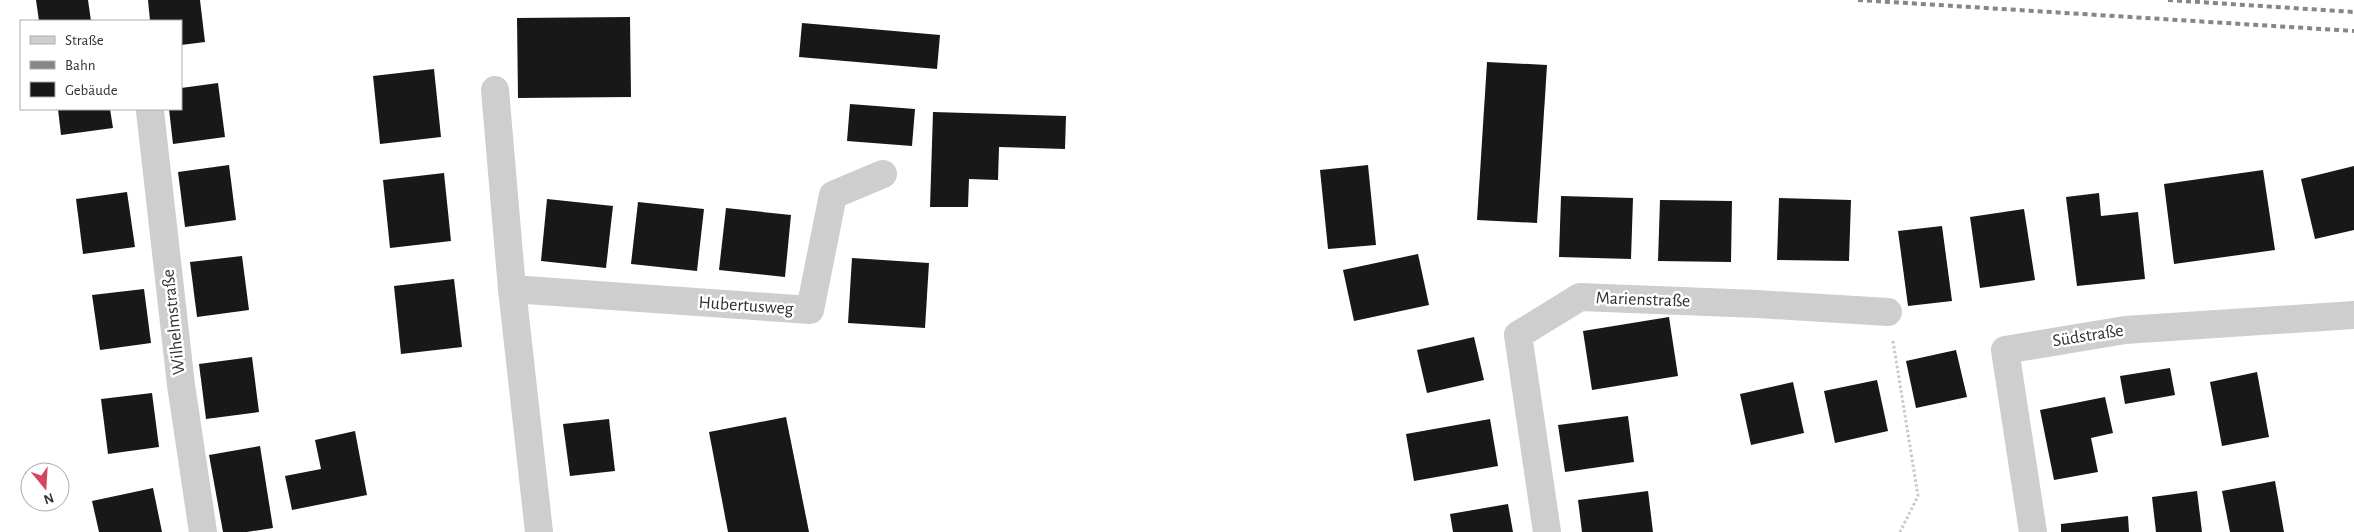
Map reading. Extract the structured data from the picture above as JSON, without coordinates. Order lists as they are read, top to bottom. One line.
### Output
{"streets":{"street":["Marienstraße","Hubertusweg","Wilhelmstraße","Südstraße"]},"legend":["Straße","Bahn","Gebäude"],"north":"bottom"}
